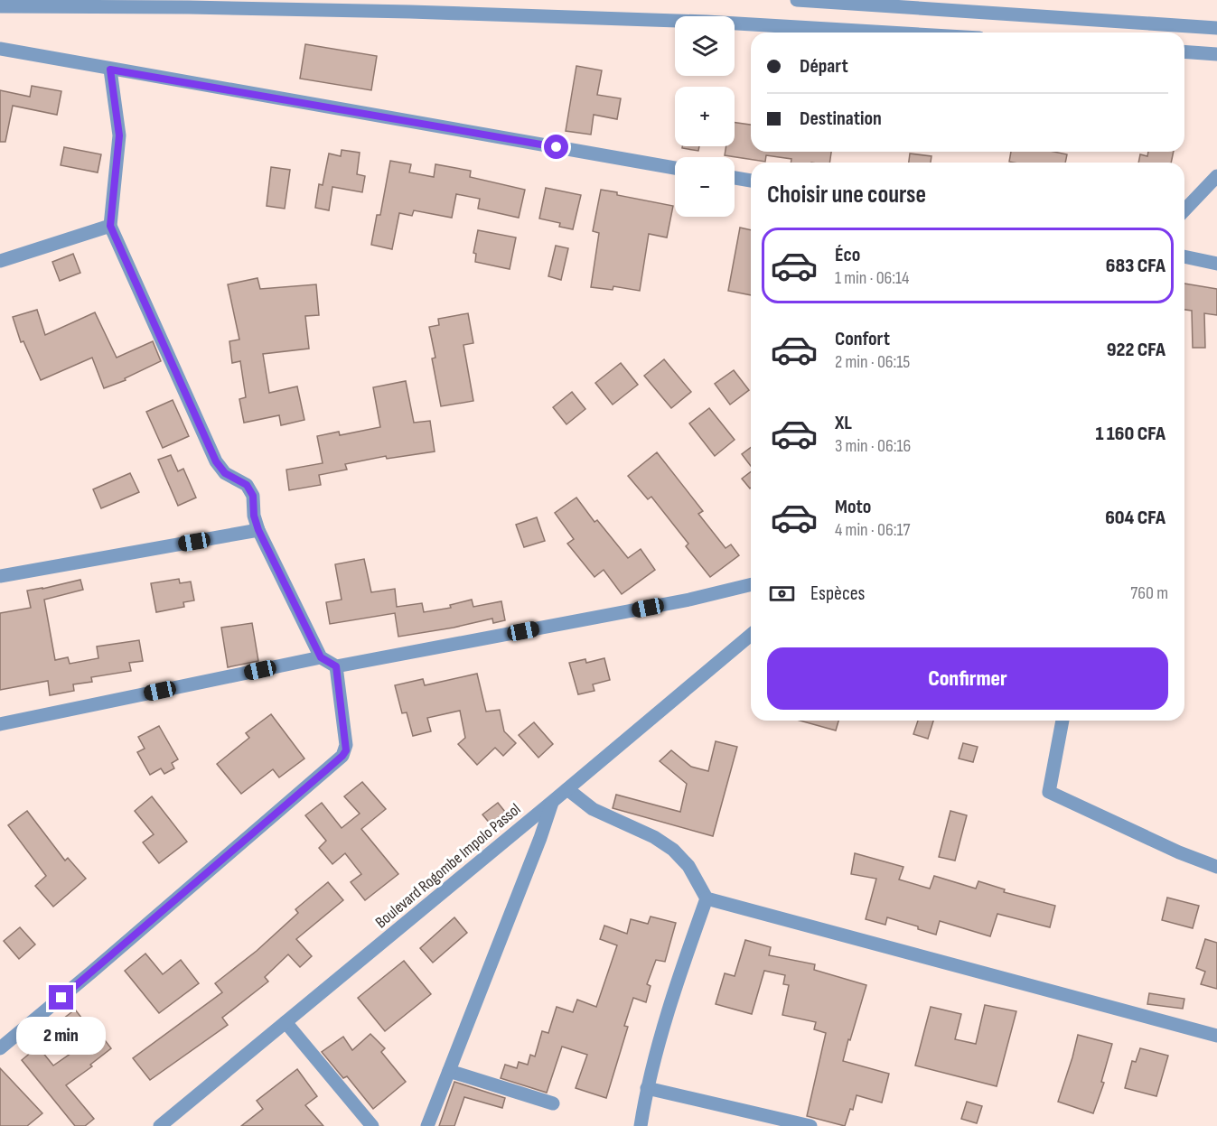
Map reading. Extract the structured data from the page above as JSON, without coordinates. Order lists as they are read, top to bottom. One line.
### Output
{"streets":{"street":["Boulevard Rogombe Impolo Passol"]},"page":{"map_buttons":["+","−"],"banner":["Départ","Destination"],"heading":"Choisir une course","list":[{"name":"Éco","note":"1 min · 06:14","value":"683 CFA"},{"name":"Confort","note":"2 min · 06:15","value":"922 CFA"},{"name":"XL","note":"3 min · 06:16","value":"1 160 CFA"},{"name":"Moto","note":"4 min · 06:17","value":"604 CFA"}],"pay":["Espèces","760 m"],"buttons":"Confirmer","bubble":"2 min"}}
